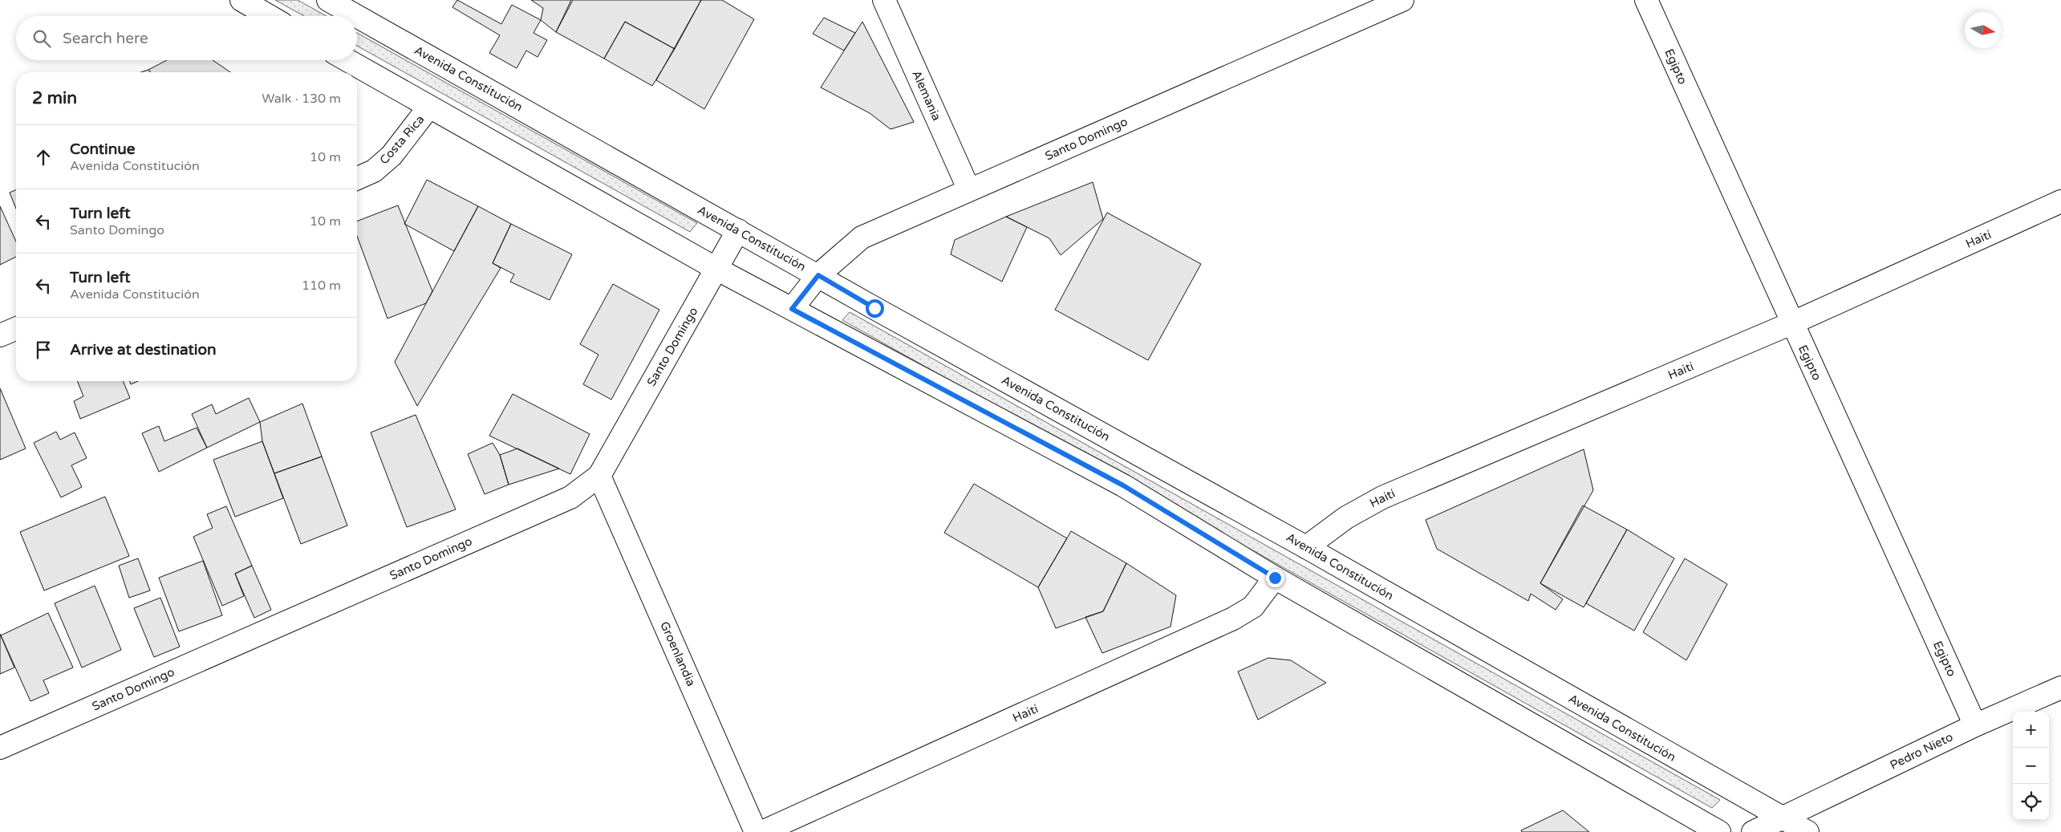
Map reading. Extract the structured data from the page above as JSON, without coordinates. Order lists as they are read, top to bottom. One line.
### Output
{"streets":{"street":["Egipto","Avenida Constitución","Alemania","Santo Domingo","Costa Rica","Haití","Groenlandia","Pedro Nieto"]},"crossings":[["Egipto","Haití"],["Egipto","Pedro Nieto"],["Avenida Constitución","Santo Domingo"],["Avenida Constitución","Haití"],["Avenida Constitución","Pedro Nieto"],["Alemania","Santo Domingo"],["Santo Domingo","Groenlandia"]],"north":"right","page":{"search":"Search here","heading":["2 min","Walk · 130 m"],"list":[["Continue","Avenida Constitución","10 m"],["Turn left","Santo Domingo","10 m"],["Turn left","Avenida Constitución","110 m"],"Arrive at destination"],"map_buttons":["+","−"]}}
